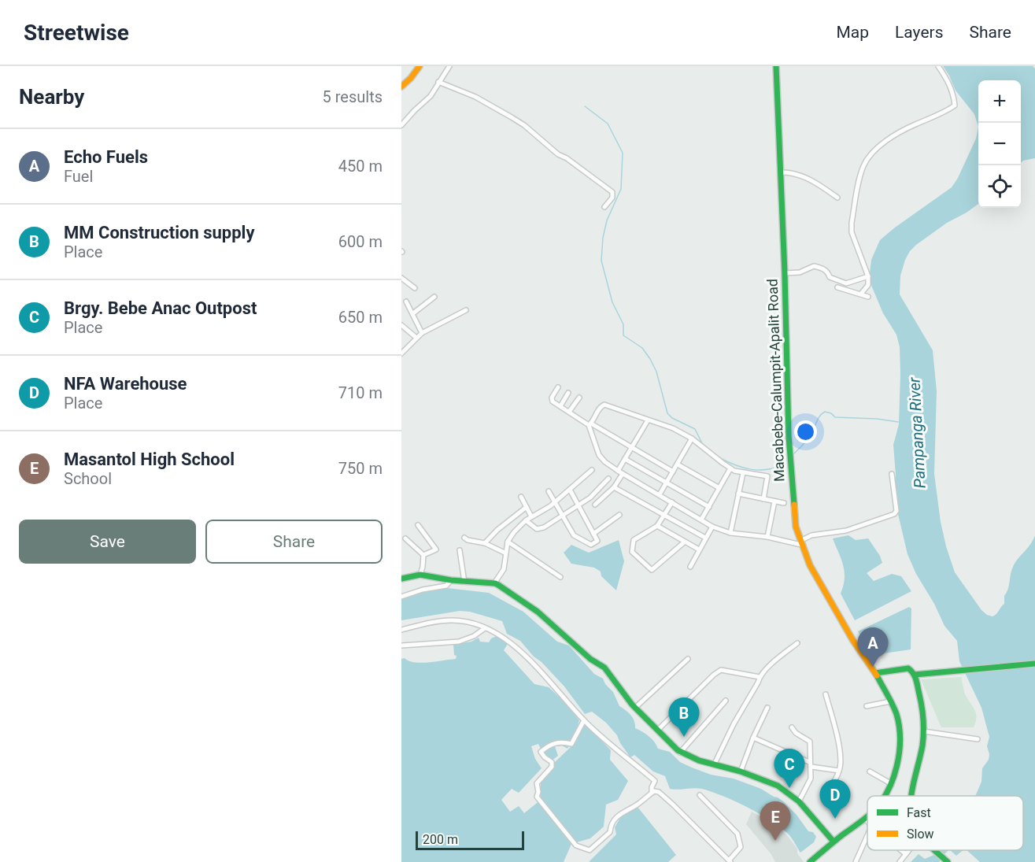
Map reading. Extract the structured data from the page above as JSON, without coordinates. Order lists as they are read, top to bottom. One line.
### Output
{"streets":{"main road":["Macabebe-Calumpit-Apalit Road"]},"water":["Pampanga River"],"legend":["Fast","Slow"],"scale_bar":"200 m","page":{"header":"Streetwise","nav":["Map","Layers","Share"],"heading":["Nearby","5 results"],"map_buttons":["+","−"],"list":[{"mark":"A","name":"Echo Fuels","note":"Fuel","value":"450 m"},{"mark":"B","name":"MM Construction supply","note":"Place","value":"600 m"},{"mark":"C","name":"Brgy. Bebe Anac Outpost","note":"Place","value":"650 m"},{"mark":"D","name":"NFA Warehouse","note":"Place","value":"710 m"},{"mark":"E","name":"Masantol High School","note":"School","value":"750 m"}],"buttons":["Save","Share"],"pins":["A","B","C","D","E"],"scale":"200 m"}}
